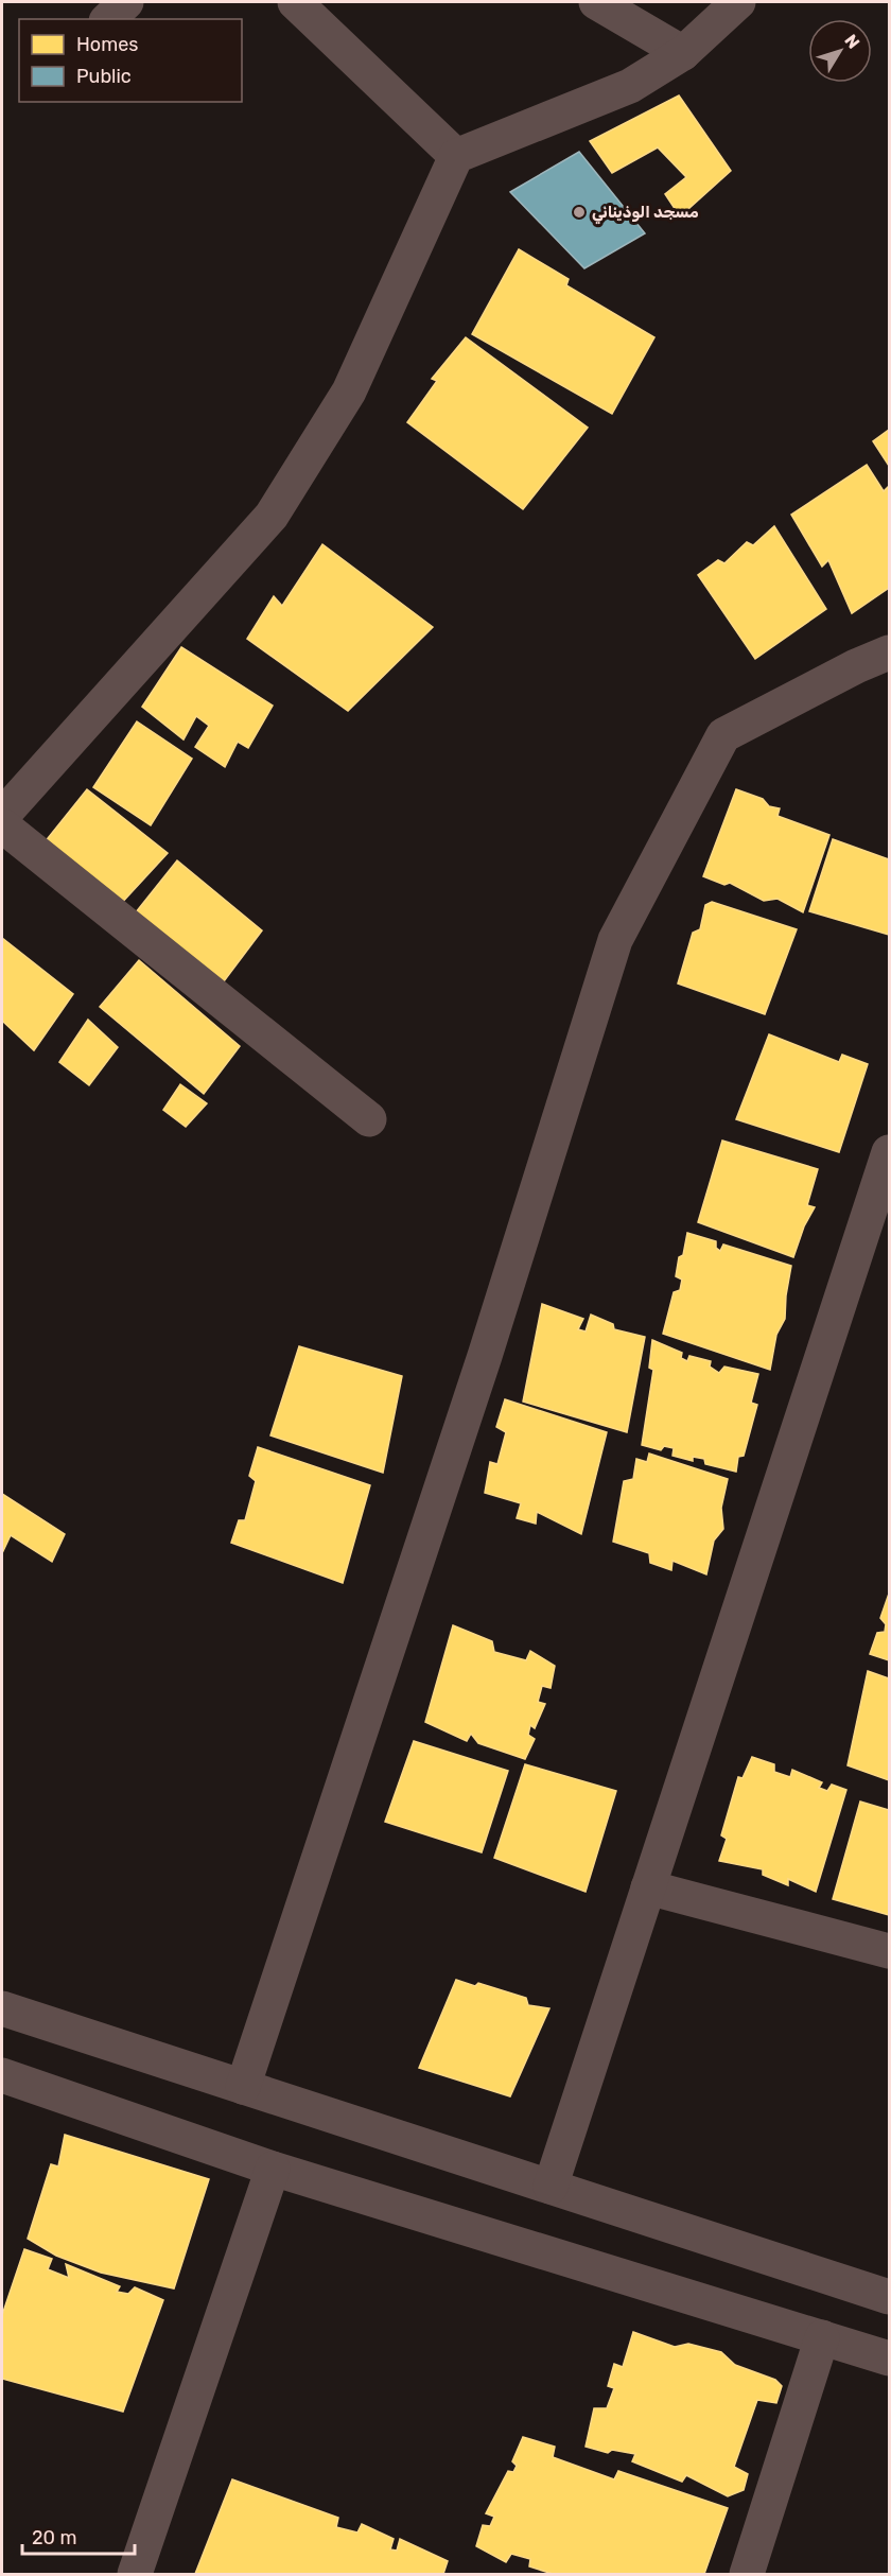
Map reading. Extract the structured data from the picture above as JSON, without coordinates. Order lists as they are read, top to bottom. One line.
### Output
{"places":["مسجد الوذيناني"],"legend":["Homes","Public"],"scale_bar":"20 m","north":"top right"}
